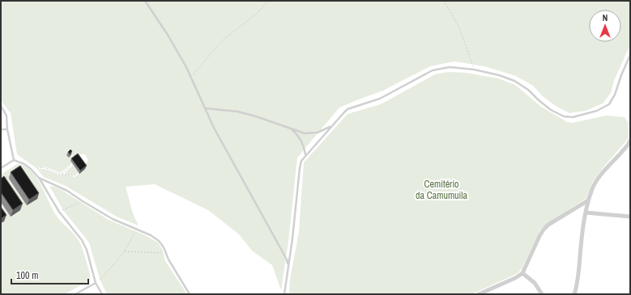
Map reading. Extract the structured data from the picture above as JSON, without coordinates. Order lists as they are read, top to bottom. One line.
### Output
{"parks":["Cemitério da Camumuila"],"scale_bar":"100 m","north":"top"}
